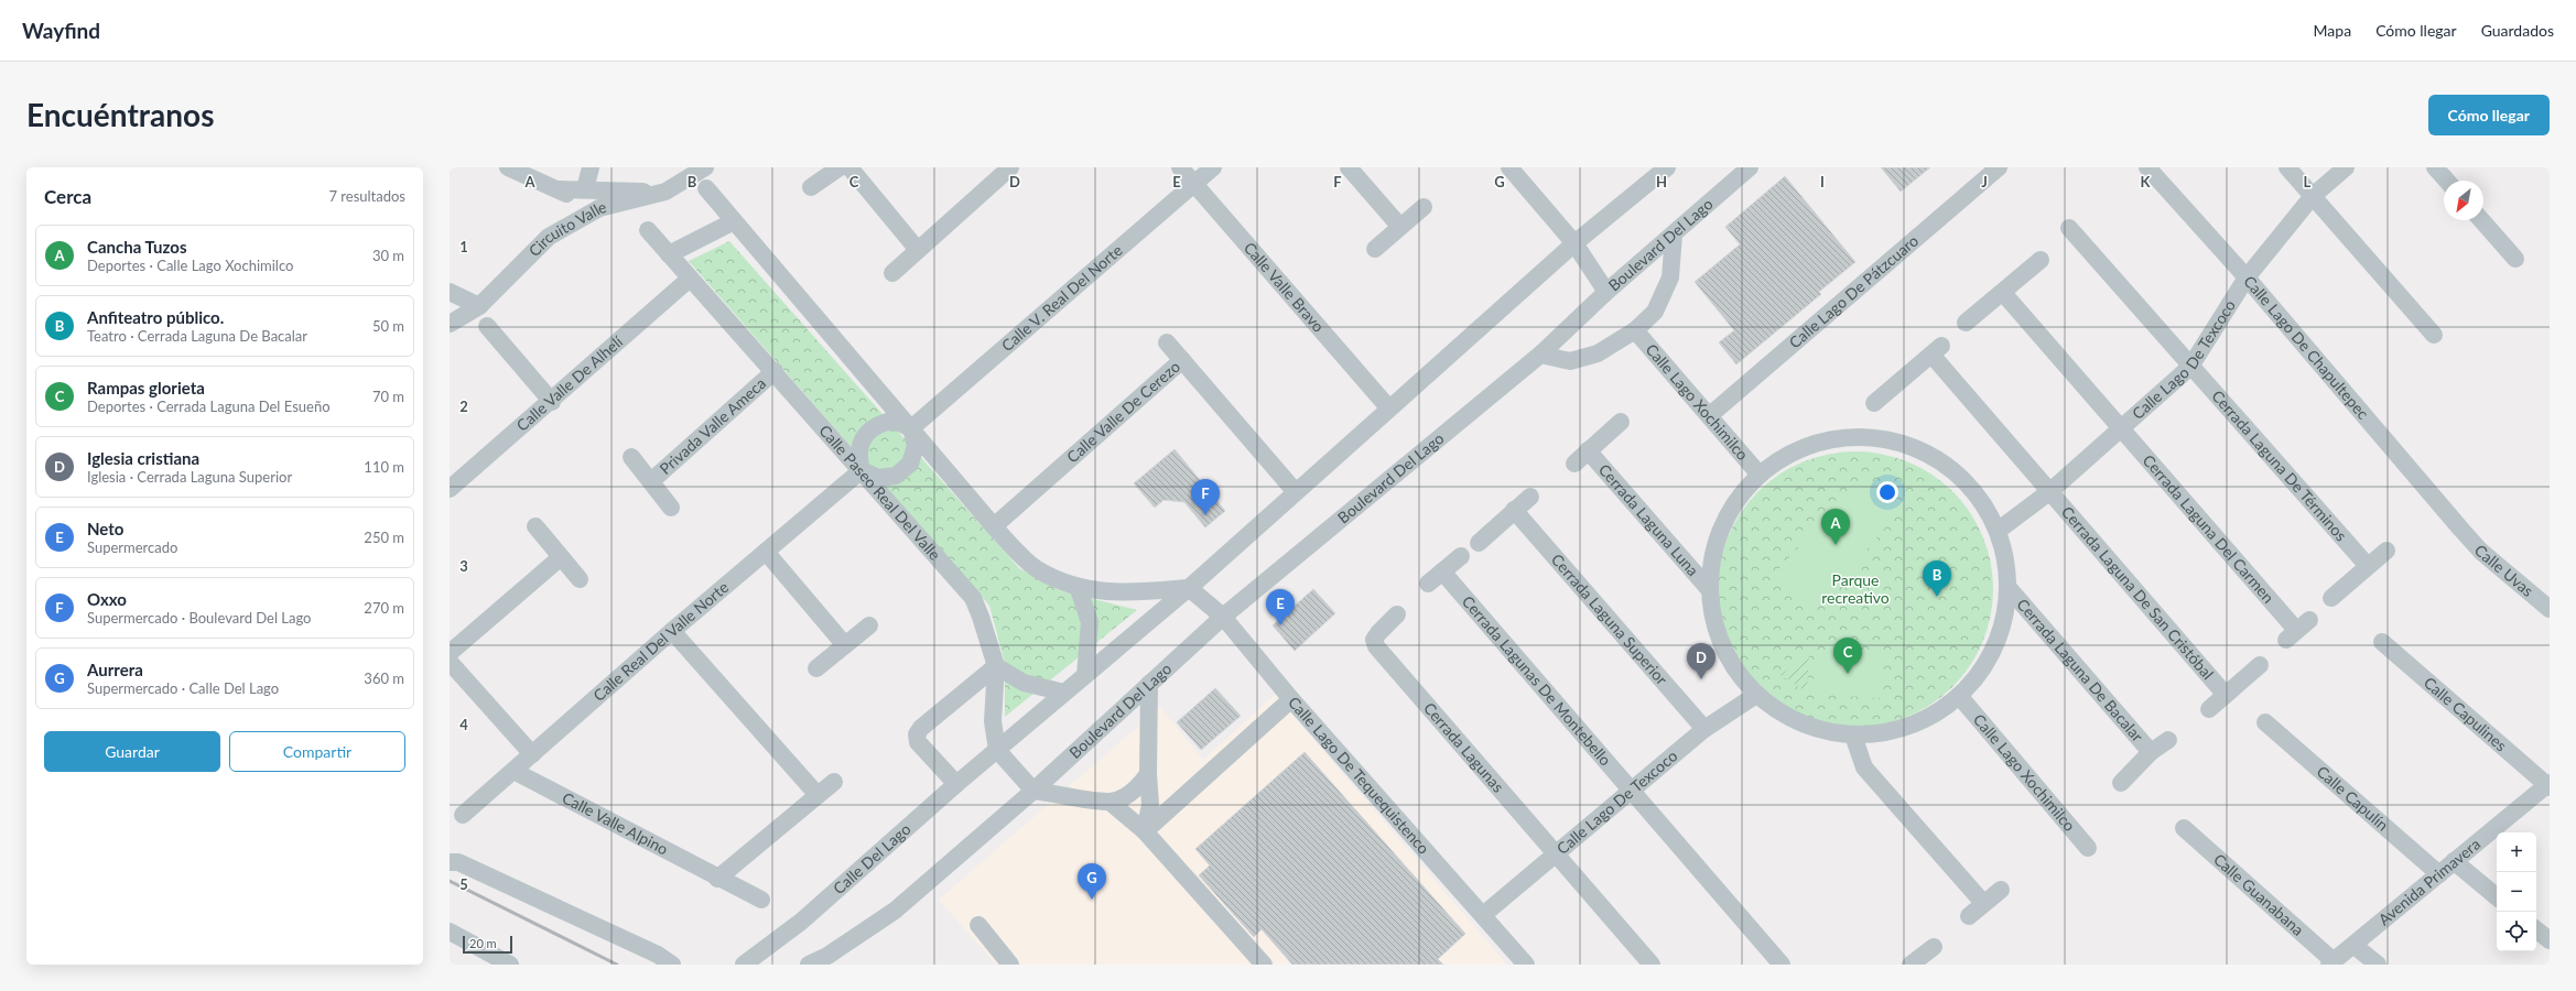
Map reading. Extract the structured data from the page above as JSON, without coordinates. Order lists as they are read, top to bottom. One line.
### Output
{"streets":{"street":["Circuito Valle","Boulevard Del Lago","Calle Valle Bravo","Calle Lago De Pátzcuaro","Calle V. Real Del Norte","Calle Lago De Chapultepec","Calle Lago De Texcoco","Calle Valle De Alhelí","Calle Lago Xochimilco","Calle Valle De Cerezo","Privada Valle Ameca","Cerrada Laguna De Términos","Calle Paseo Real Del Valle","Cerrada Laguna Luna","Cerrada Laguna Del Carmen","Calle Uvas","Cerrada Laguna De San Cristóbal","Cerrada Laguna Superior","Calle Real Del Valle Norte","Cerrada Laguna De Bacalar","Cerrada Lagunas De Montebello","Calle Capulines","Cerrada Lagunas","Calle Lago De Tequequistenco","Calle Capulín","Calle Valle Alpino","Calle Del Lago","Avenida Primavera","Calle Guanabana"]},"crossings":[["Boulevard Del Lago","Calle Lago De Tequequistenco"],["Calle Valle Bravo","Calle V. Real Del Norte"],["Calle Lago De Pátzcuaro","Calle Lago Xochimilco"],["Calle V. Real Del Norte","Calle Paseo Real Del Valle"],["Calle V. Real Del Norte","Calle Real Del Valle Norte"],["Calle Lago De Chapultepec","Calle Lago De Texcoco"],["Calle Lago De Chapultepec","Calle Uvas"],["Calle Lago De Texcoco","Cerrada Laguna De Términos"],["Calle Lago De Texcoco","Cerrada Laguna Del Carmen"],["Calle Lago De Texcoco","Cerrada Laguna De San Cristóbal"],["Calle Lago De Texcoco","Cerrada Laguna Superior"],["Calle Lago De Texcoco","Cerrada Lagunas De Montebello"],["Calle Lago De Texcoco","Cerrada Lagunas"],["Calle Lago De Texcoco","Calle Lago De Tequequistenco"],["Calle Valle De Alhelí","Calle Paseo Real Del Valle"],["Privada Valle Ameca","Calle Paseo Real Del Valle"],["Calle Paseo Real Del Valle","Calle Real Del Valle Norte"],["Calle Paseo Real Del Valle","Calle Del Lago"],["Calle Real Del Valle Norte","Calle Valle Alpino"],["Calle Capulines","Avenida Primavera"],["Calle Capulín","Avenida Primavera"],["Avenida Primavera","Calle Guanabana"]],"parks":["Parque recreativo"],"scale_bar":"20 m","north":"bottom left","page":{"header":"Wayfind","nav":["Mapa","Cómo llegar","Guardados"],"buttons":["Cómo llegar",["Guardar","Compartir"]],"title":"Encuéntranos","heading":["Cerca","7 resultados"],"list":[{"mark":"A","name":"Cancha Tuzos","note":"Deportes · Calle Lago Xochimilco","value":"30 m"},{"mark":"B","name":"Anfiteatro público.","note":"Teatro · Cerrada Laguna De Bacalar","value":"50 m"},{"mark":"C","name":"Rampas glorieta","note":"Deportes · Cerrada Laguna Del Esueño","value":"70 m"},{"mark":"D","name":"Iglesia cristiana","note":"Iglesia · Cerrada Laguna Superior","value":"110 m"},{"mark":"E","name":"Neto","note":"Supermercado","value":"250 m"},{"mark":"F","name":"Oxxo","note":"Supermercado · Boulevard Del Lago","value":"270 m"},{"mark":"G","name":"Aurrera","note":"Supermercado · Calle Del Lago","value":"360 m"}],"pins":["F","A","B","E","C","D","G"],"map_buttons":["+","−"],"scale":"20 m"},"grid":{"columns":["A","B","C","D","E","F","G","H","I","J","K","L"],"rows":["1","2","3","4","5"]}}
